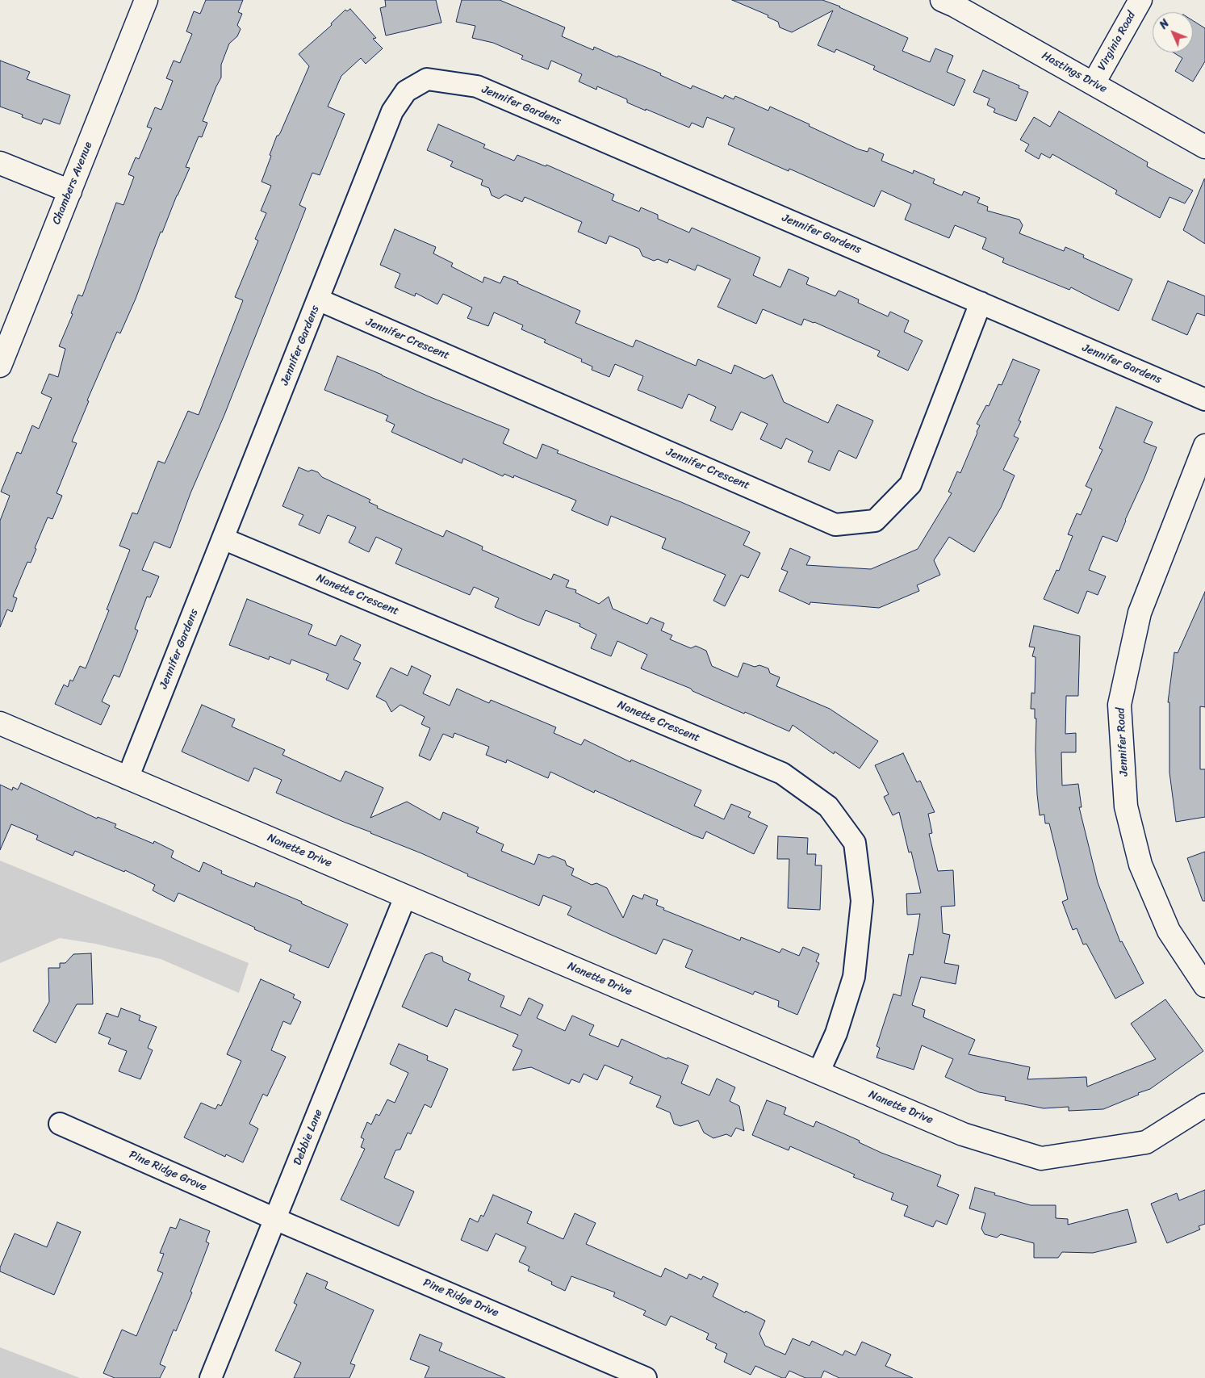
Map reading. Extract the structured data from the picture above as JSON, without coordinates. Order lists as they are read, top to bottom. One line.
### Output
{"streets":{"street":["Virginia Road","Hastings Drive","Jennifer Gardens","Chambers Avenue","Jennifer Crescent","Nanette Crescent","Jennifer Road","Nanette Drive","Debbie Lane","Pine Ridge Grove","Pine Ridge Drive"]},"crossings":[["Virginia Road","Hastings Drive"],["Jennifer Gardens","Jennifer Crescent"],["Jennifer Gardens","Nanette Crescent"],["Jennifer Gardens","Nanette Drive"],["Nanette Crescent","Nanette Drive"],["Nanette Drive","Debbie Lane"],["Debbie Lane","Pine Ridge Grove"],["Debbie Lane","Pine Ridge Drive"],["Pine Ridge Grove","Pine Ridge Drive"]],"north":"top left"}
